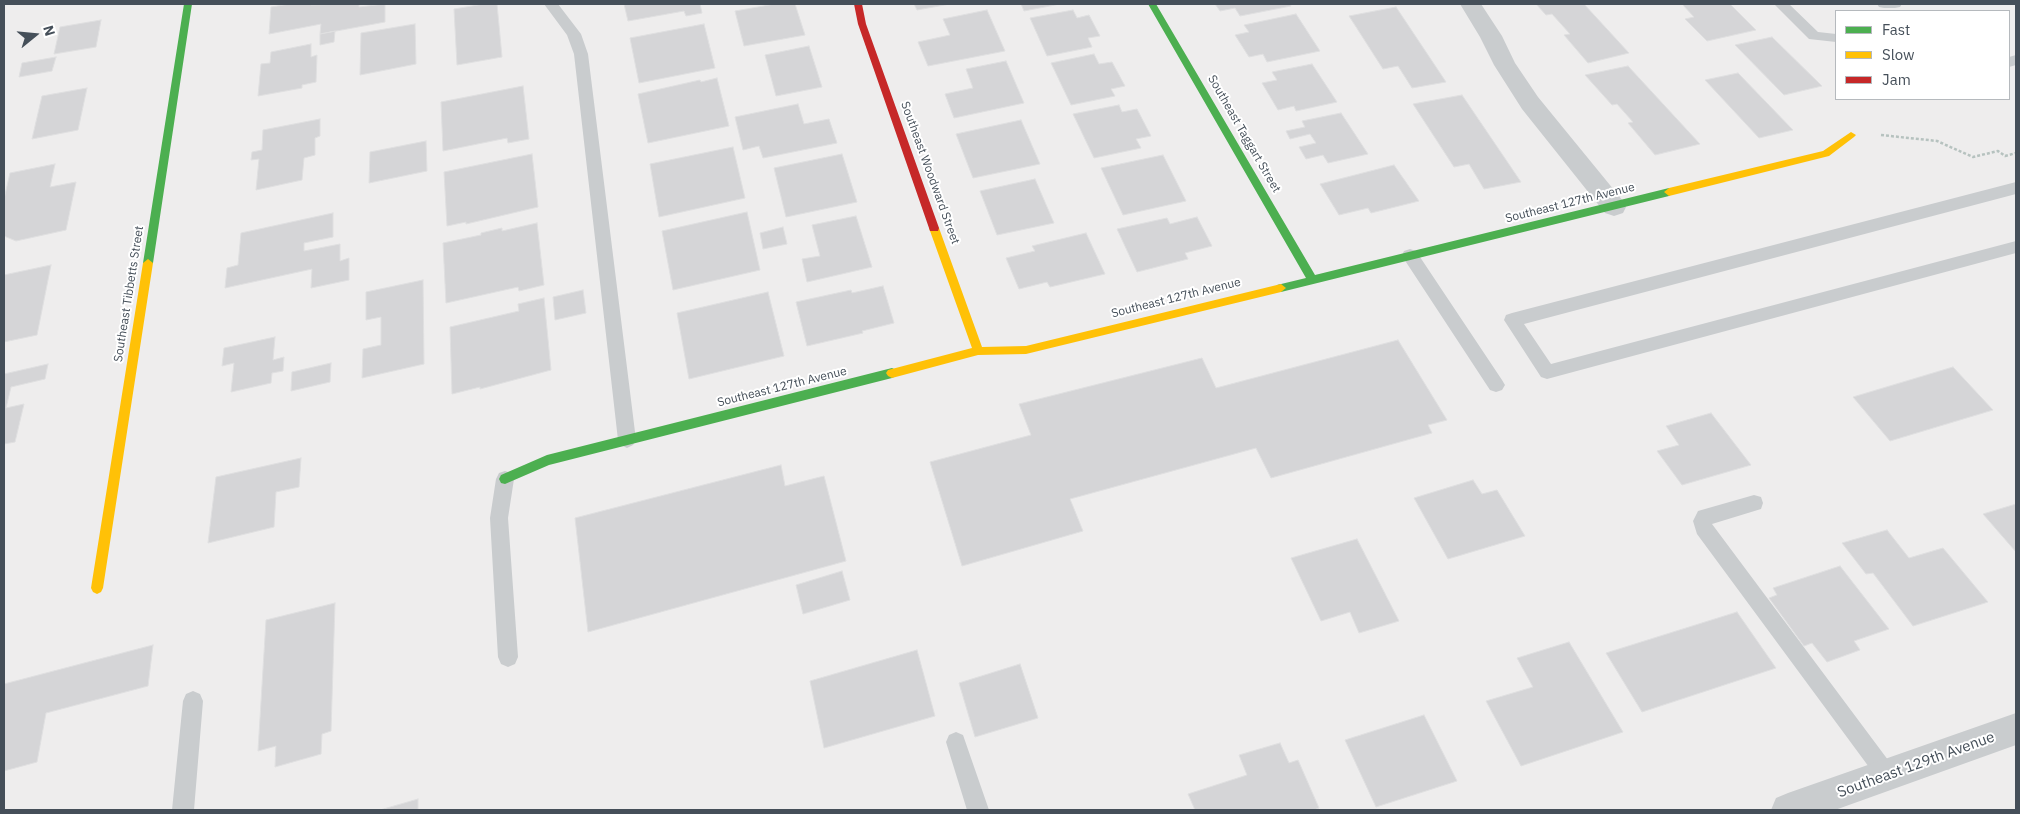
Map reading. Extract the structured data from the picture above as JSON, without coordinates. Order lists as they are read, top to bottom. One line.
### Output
{"streets":{"street":["Southeast Taggart Street","Southeast Woodward Street","Southeast 127th Avenue","Southeast Tibbetts Street","Southeast 129th Avenue"]},"crossings":[["Southeast Taggart Street","Southeast 127th Avenue"],["Southeast Woodward Street","Southeast 127th Avenue"]],"legend":["Fast","Slow","Jam"],"north":"right"}
